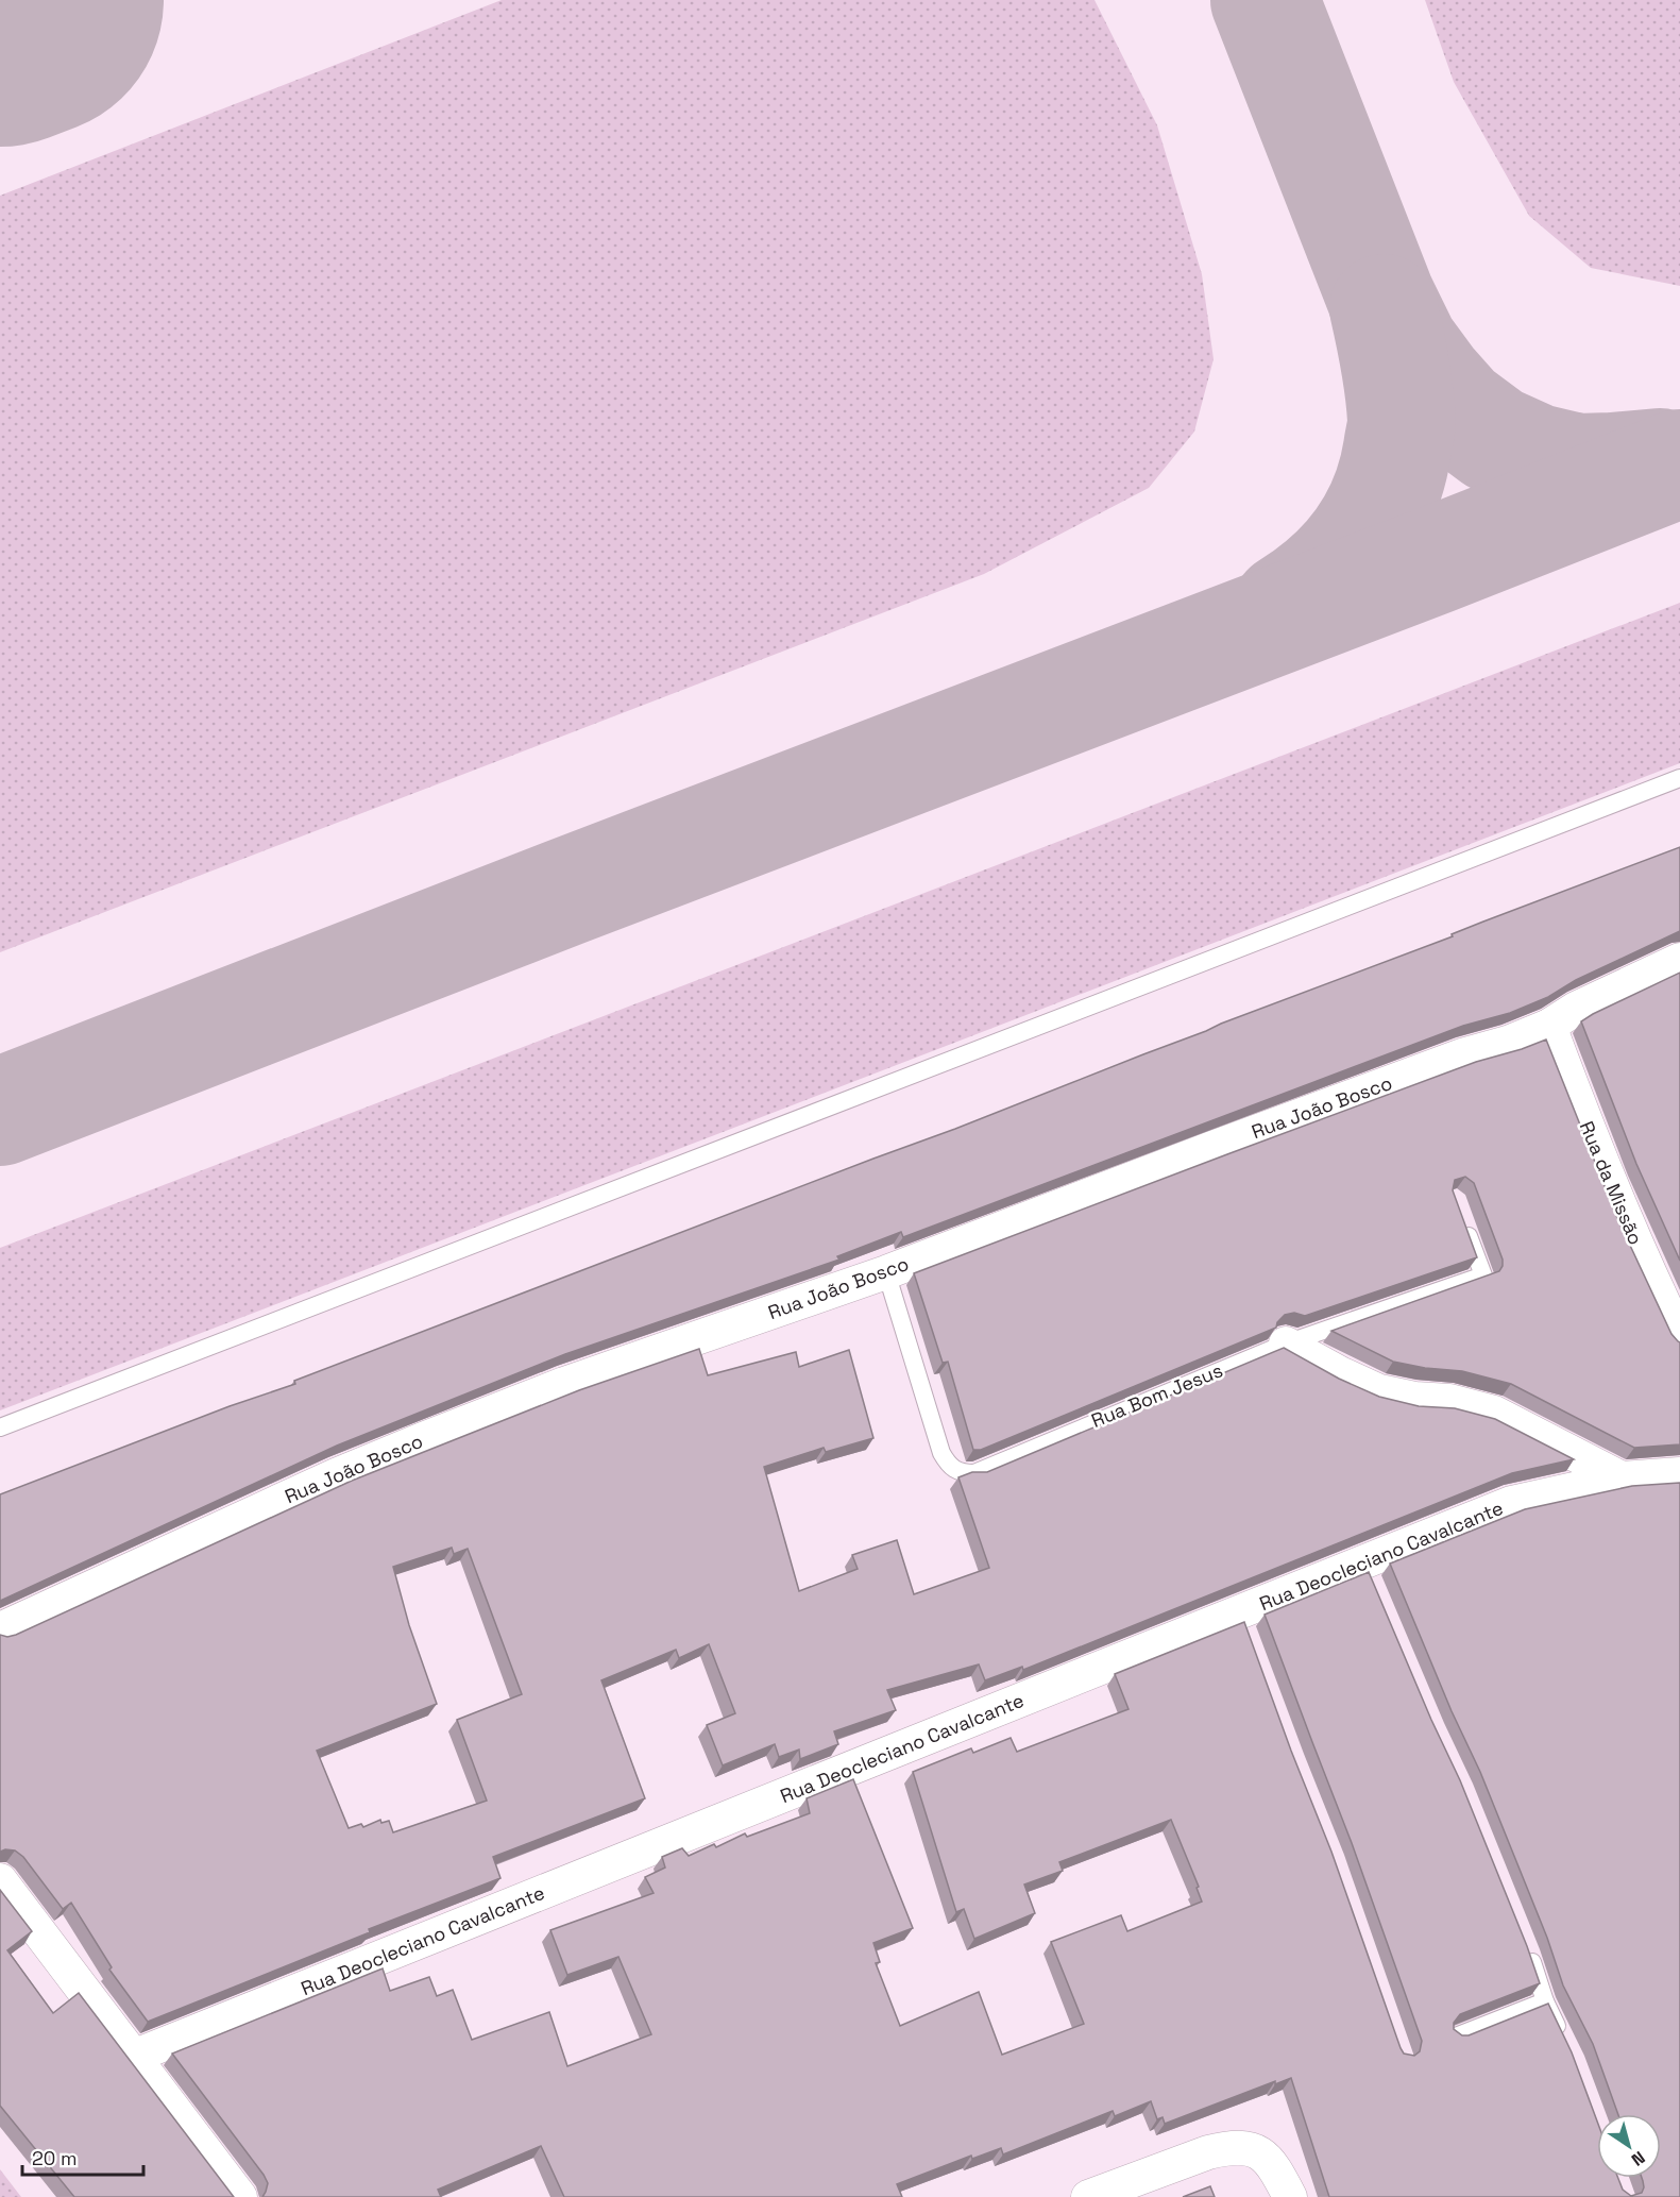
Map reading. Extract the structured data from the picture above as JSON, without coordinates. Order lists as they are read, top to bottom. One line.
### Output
{"streets":{"street":["Rua João Bosco","Rua da Missão","Rua Deocleciano Cavalcante"],"lane":["Rua Bom Jesus"]},"crossings":[["Rua João Bosco","Rua da Missão"],["Rua João Bosco","Rua Bom Jesus"]],"scale_bar":"20 m","north":"bottom right"}
